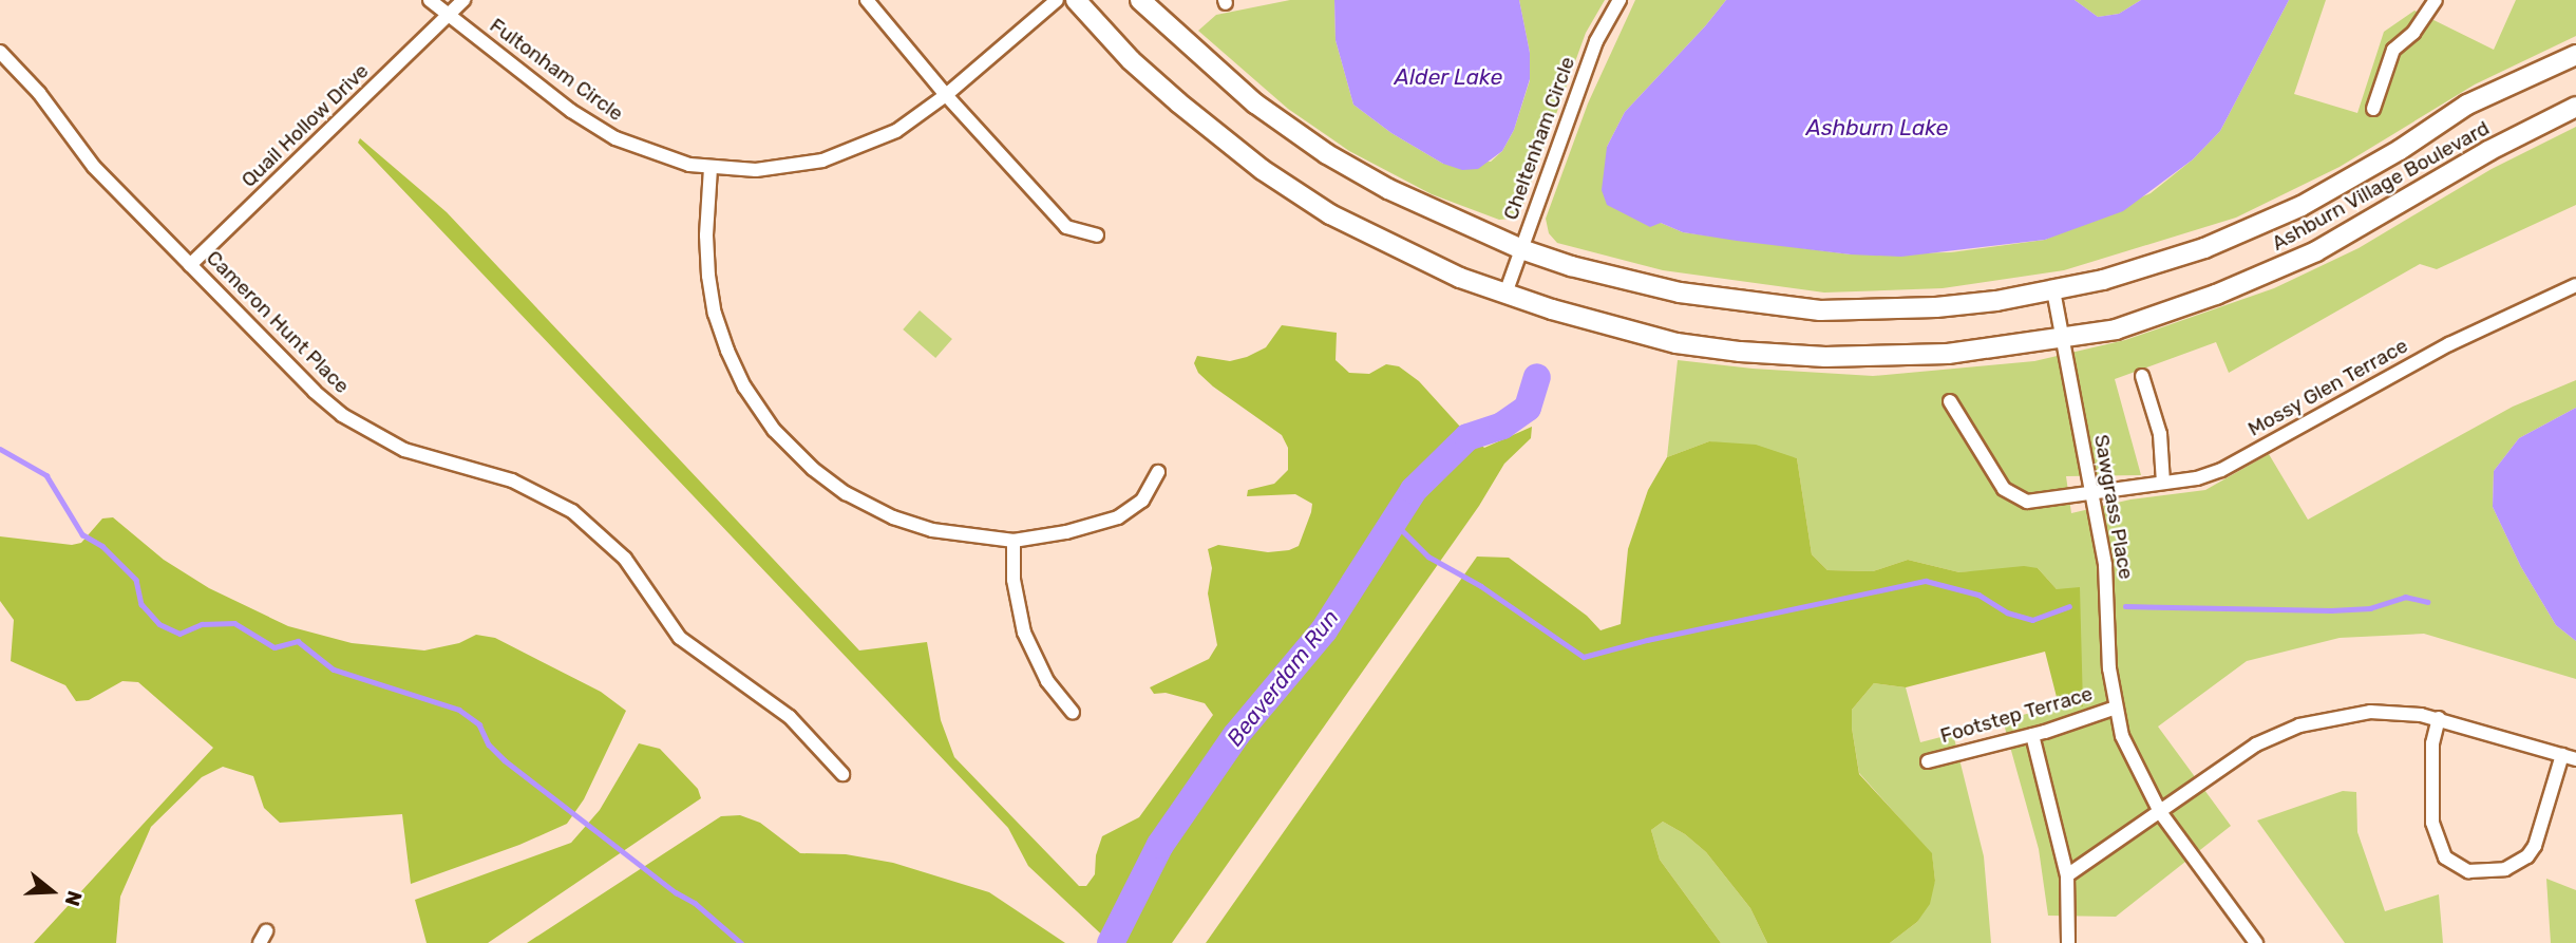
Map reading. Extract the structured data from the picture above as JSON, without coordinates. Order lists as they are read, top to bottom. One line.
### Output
{"streets":{"main road":["Ashburn Village Boulevard"],"street":["Fultonham Circle","Quail Hollow Drive","Cheltenham Circle","Cameron Hunt Place","Mossy Glen Terrace","Sawgrass Place","Footstep Terrace"]},"crossings":[["Fultonham Circle","Quail Hollow Drive"],["Quail Hollow Drive","Cameron Hunt Place"],["Cheltenham Circle","Ashburn Village Boulevard"],["Ashburn Village Boulevard","Sawgrass Place"],["Mossy Glen Terrace","Sawgrass Place"],["Sawgrass Place","Footstep Terrace"]],"water":["Alder Lake","Ashburn Lake","Beaverdam Run"],"north":"right"}
